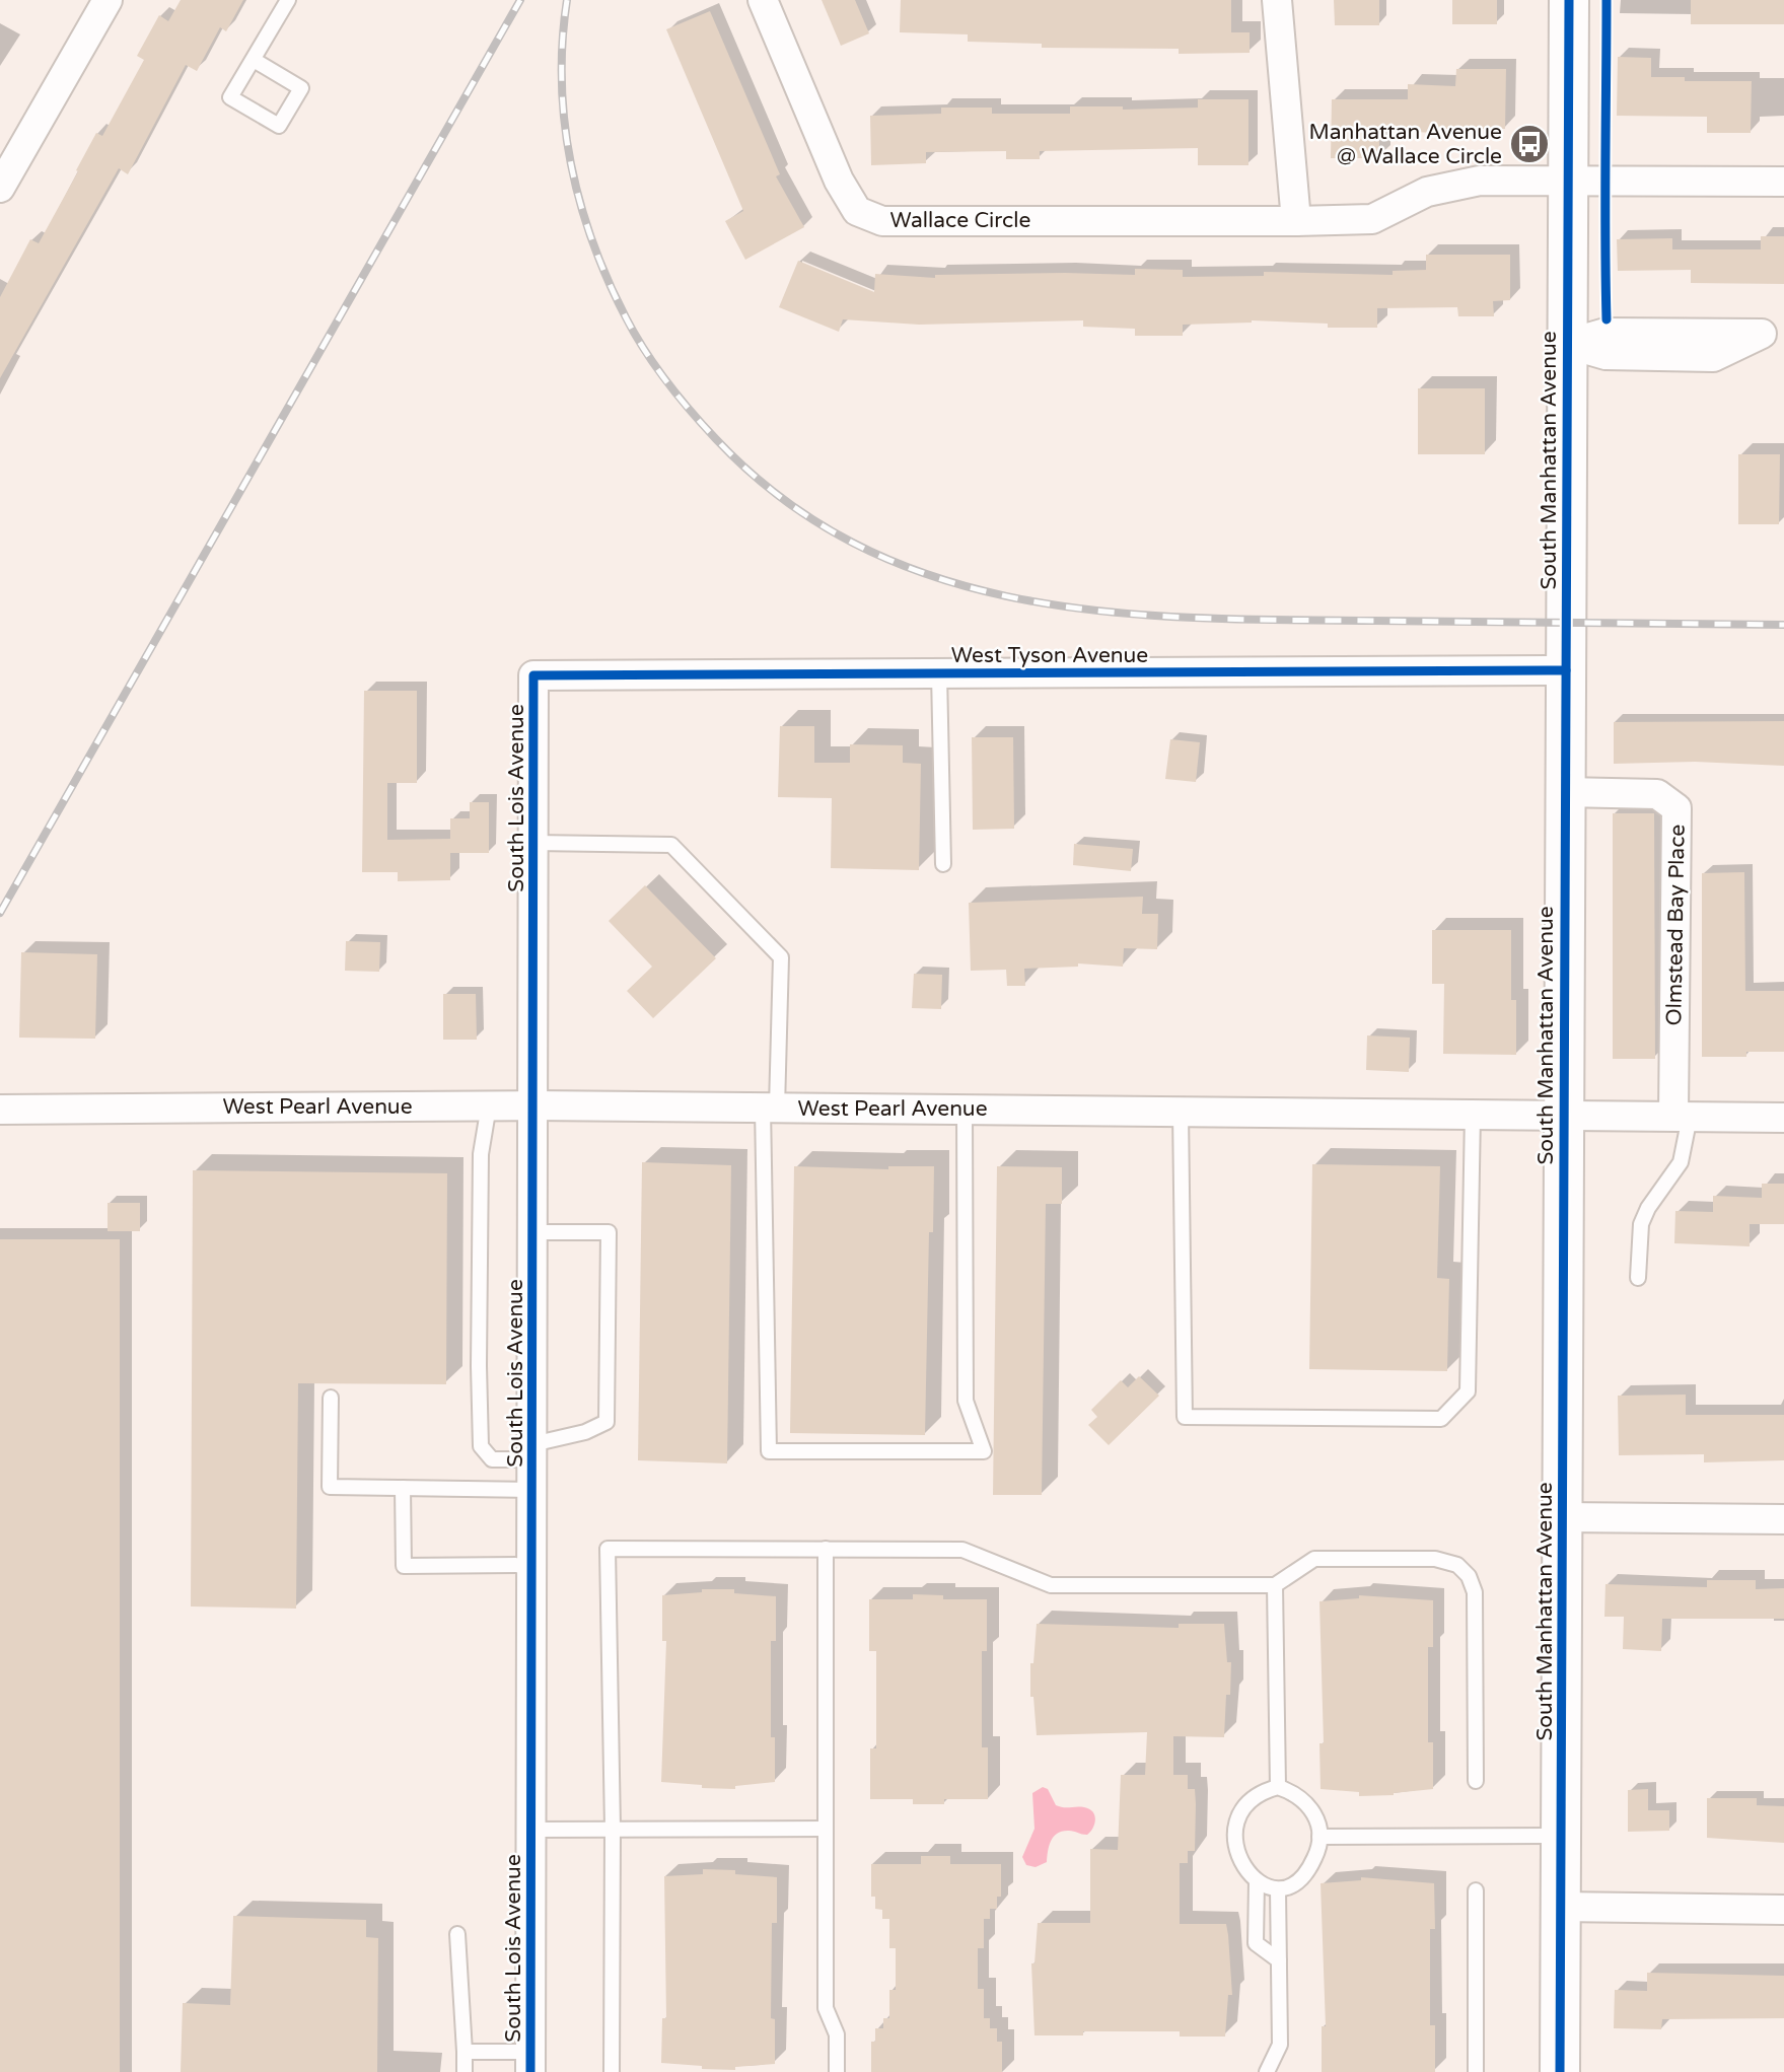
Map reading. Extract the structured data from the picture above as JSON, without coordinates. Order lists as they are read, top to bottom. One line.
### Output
{"streets":{"street":["Wallace Circle","South Manhattan Avenue","West Tyson Avenue","South Lois Avenue","Olmstead Bay Place","West Pearl Avenue"]},"crossings":[["Wallace Circle","South Manhattan Avenue"],["South Manhattan Avenue","West Tyson Avenue"],["South Manhattan Avenue","Olmstead Bay Place"],["South Manhattan Avenue","West Pearl Avenue"],["West Tyson Avenue","South Lois Avenue"],["South Lois Avenue","West Pearl Avenue"],["Olmstead Bay Place","West Pearl Avenue"]],"places":{"bus stop":["Manhattan Avenue @ Wallace Circle"]}}
